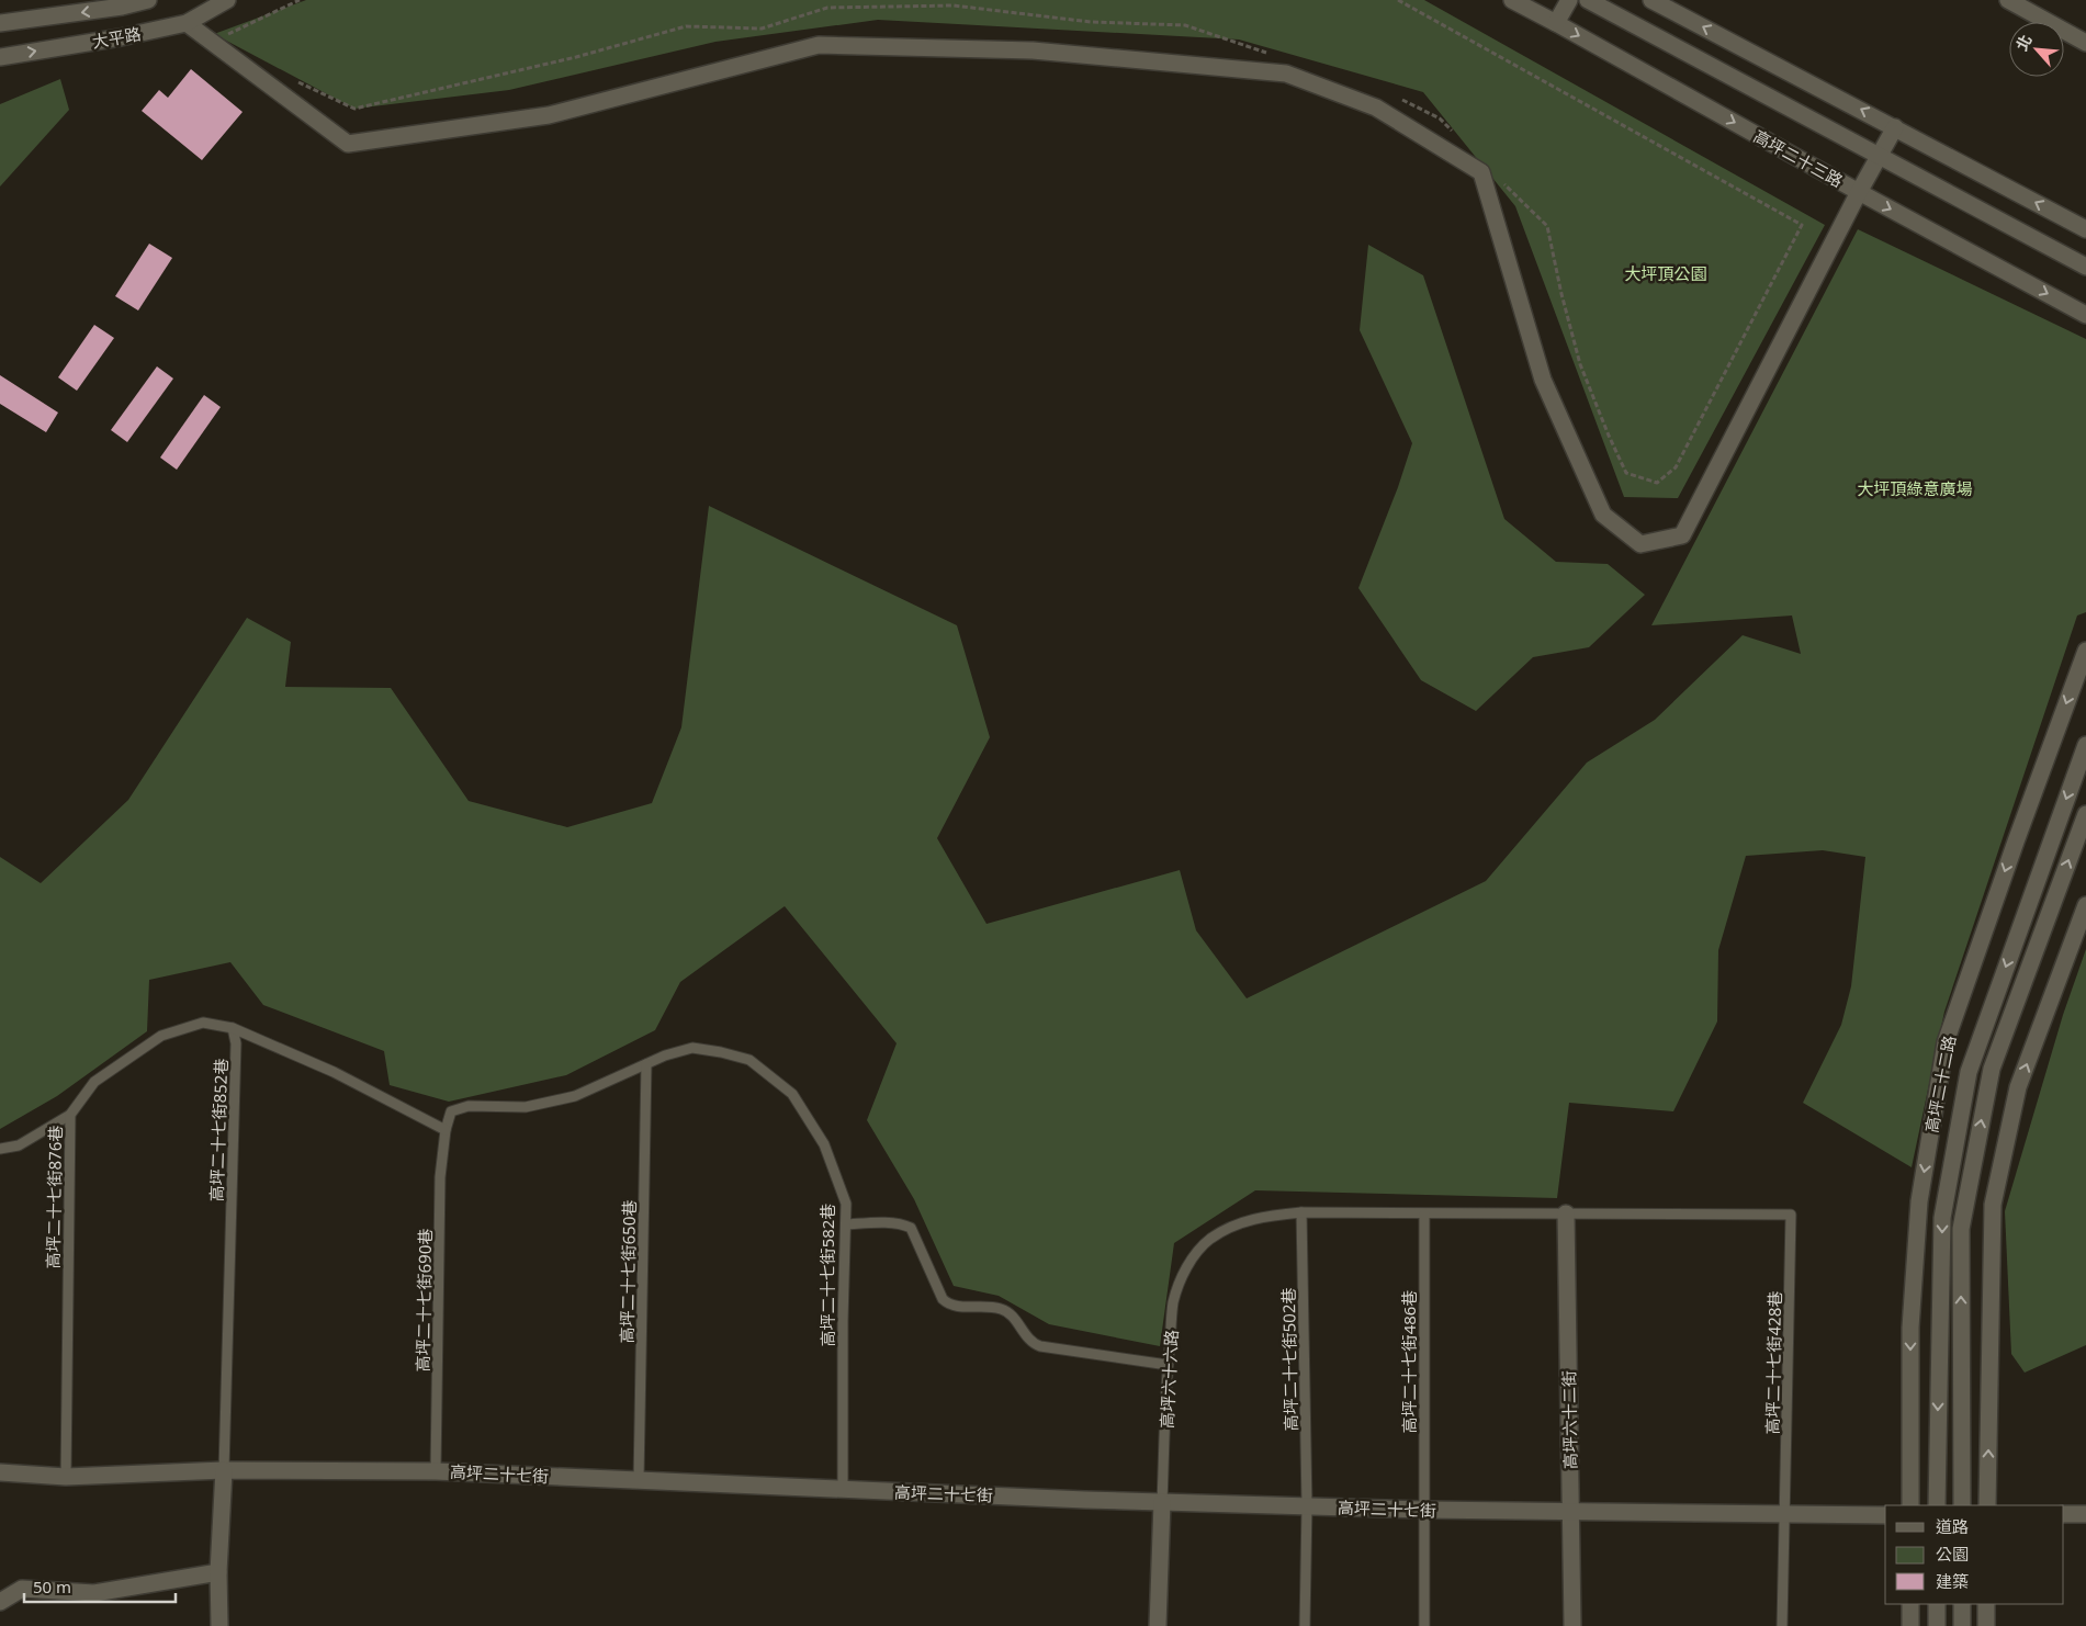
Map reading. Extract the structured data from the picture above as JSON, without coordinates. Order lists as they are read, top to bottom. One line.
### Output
{"streets":{"street":["大平路","高坪二十三路","高坪二十二路","高坪六十六路","高坪六十二街","高坪二十七街"],"lane":["高坪二十七街852巷","高坪二十七街876巷","高坪二十七街650巷","高坪二十七街582巷","高坪二十七街690巷","高坪二十七街502巷","高坪二十七街486巷","高坪二十七街428巷"]},"crossings":[["高坪二十七街852巷","高坪二十七街876巷"],["高坪二十七街852巷","高坪二十七街"],["高坪二十七街876巷","高坪二十七街"],["高坪二十七街650巷","高坪二十七街582巷"],["高坪二十七街650巷","高坪二十七街"],["高坪二十七街582巷","高坪二十七街"],["高坪二十七街690巷","高坪二十七街"],["高坪二十七街502巷","高坪六十六路"],["高坪二十七街502巷","高坪二十七街"],["高坪二十七街486巷","高坪六十六路"],["高坪二十七街486巷","高坪二十七街"],["高坪二十七街428巷","高坪六十六路"],["高坪二十七街428巷","高坪二十七街"],["高坪六十六路","高坪六十二街"],["高坪六十六路","高坪二十七街"],["高坪六十二街","高坪二十七街"]],"parks":["大坪頂公園","大坪頂綠意廣場"],"legend":["道路","公園","建築"],"scale_bar":"50 m","north":"top left"}
